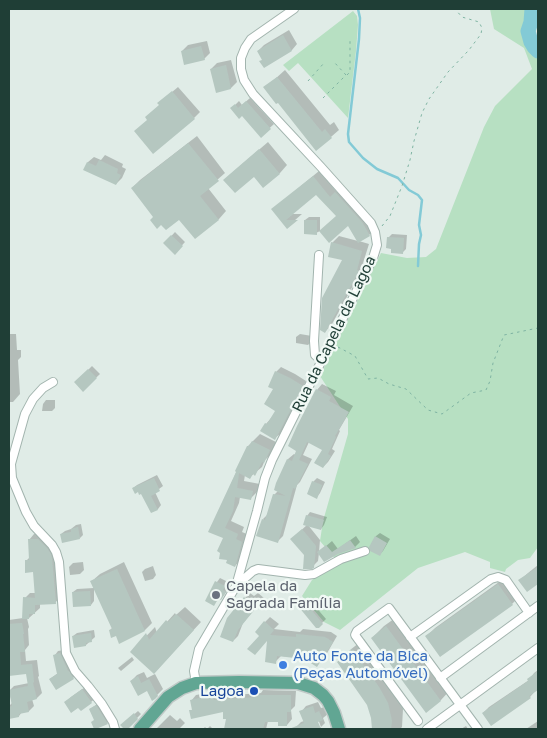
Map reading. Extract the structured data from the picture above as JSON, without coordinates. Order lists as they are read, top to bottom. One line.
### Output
{"streets":{"street":["Rua da Capela da Lagoa"]},"places":["Capela da Sagrada Família","Auto Fonte da Bica (Peças Automóvel)","Lagoa"]}
